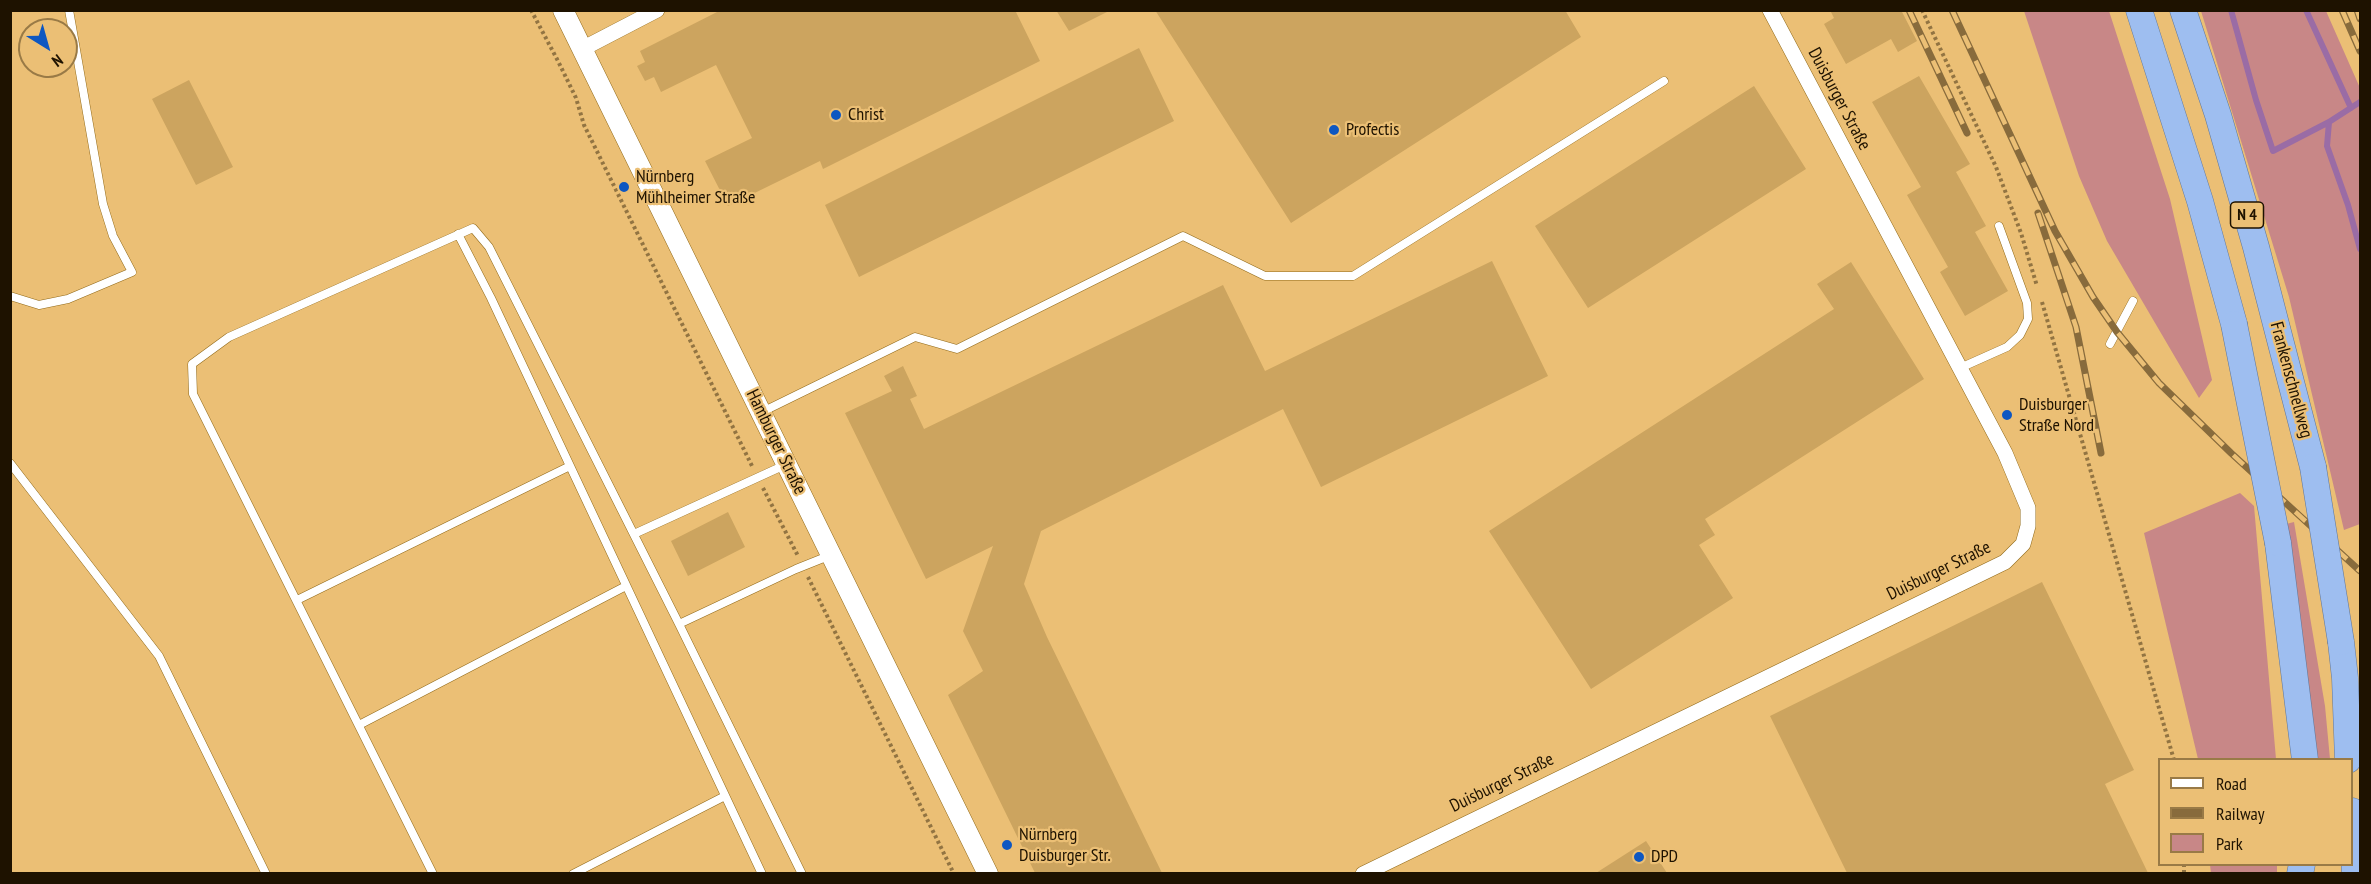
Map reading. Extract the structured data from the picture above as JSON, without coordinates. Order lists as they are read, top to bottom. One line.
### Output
{"streets":{"highway":["N 4","Frankenschnellweg"],"street":["Duisburger Straße","Hamburger Straße"]},"places":["Christ","Profectis","Nürnberg Mühlheimer Straße","Duisburger Straße Nord","Nürnberg Duisburger Str.","DPD"],"legend":["Road","Railway","Park"],"north":"bottom right"}
